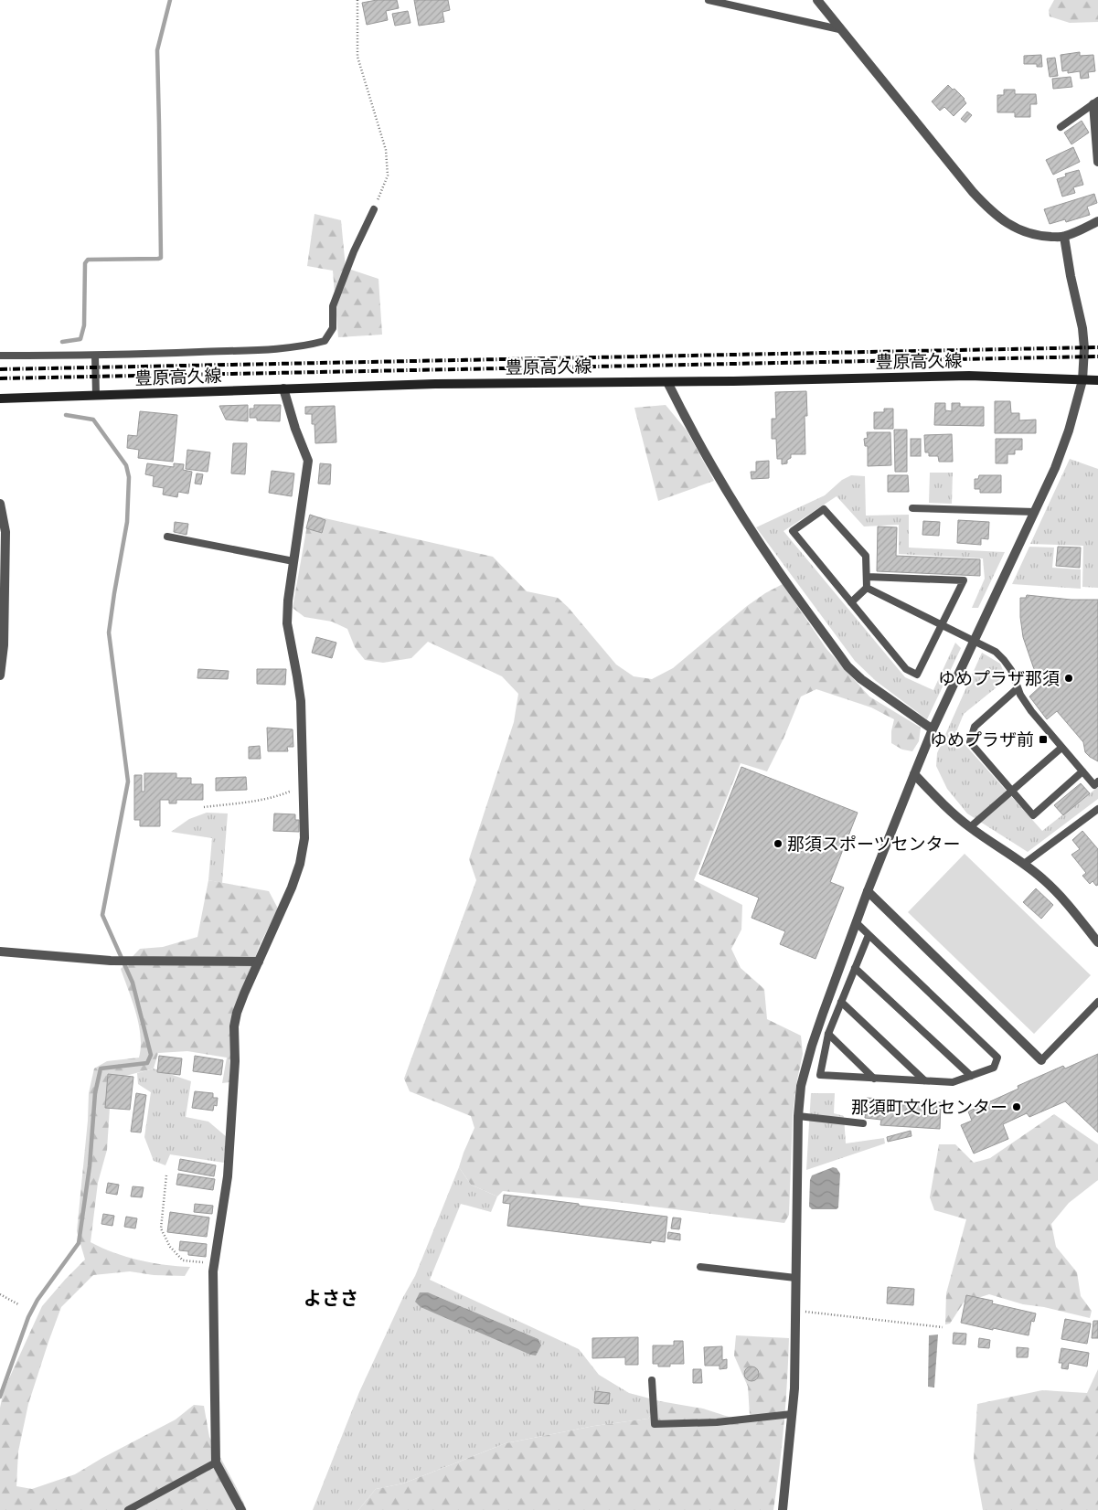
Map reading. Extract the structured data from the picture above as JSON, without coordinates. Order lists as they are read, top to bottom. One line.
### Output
{"streets":{"main road":["豊原高久線"]},"districts":["よささ"],"places":{"other":["ゆめプラザ那須","那須スポーツセンター","那須町文化センター"],"transit":["ゆめプラザ前"]}}
